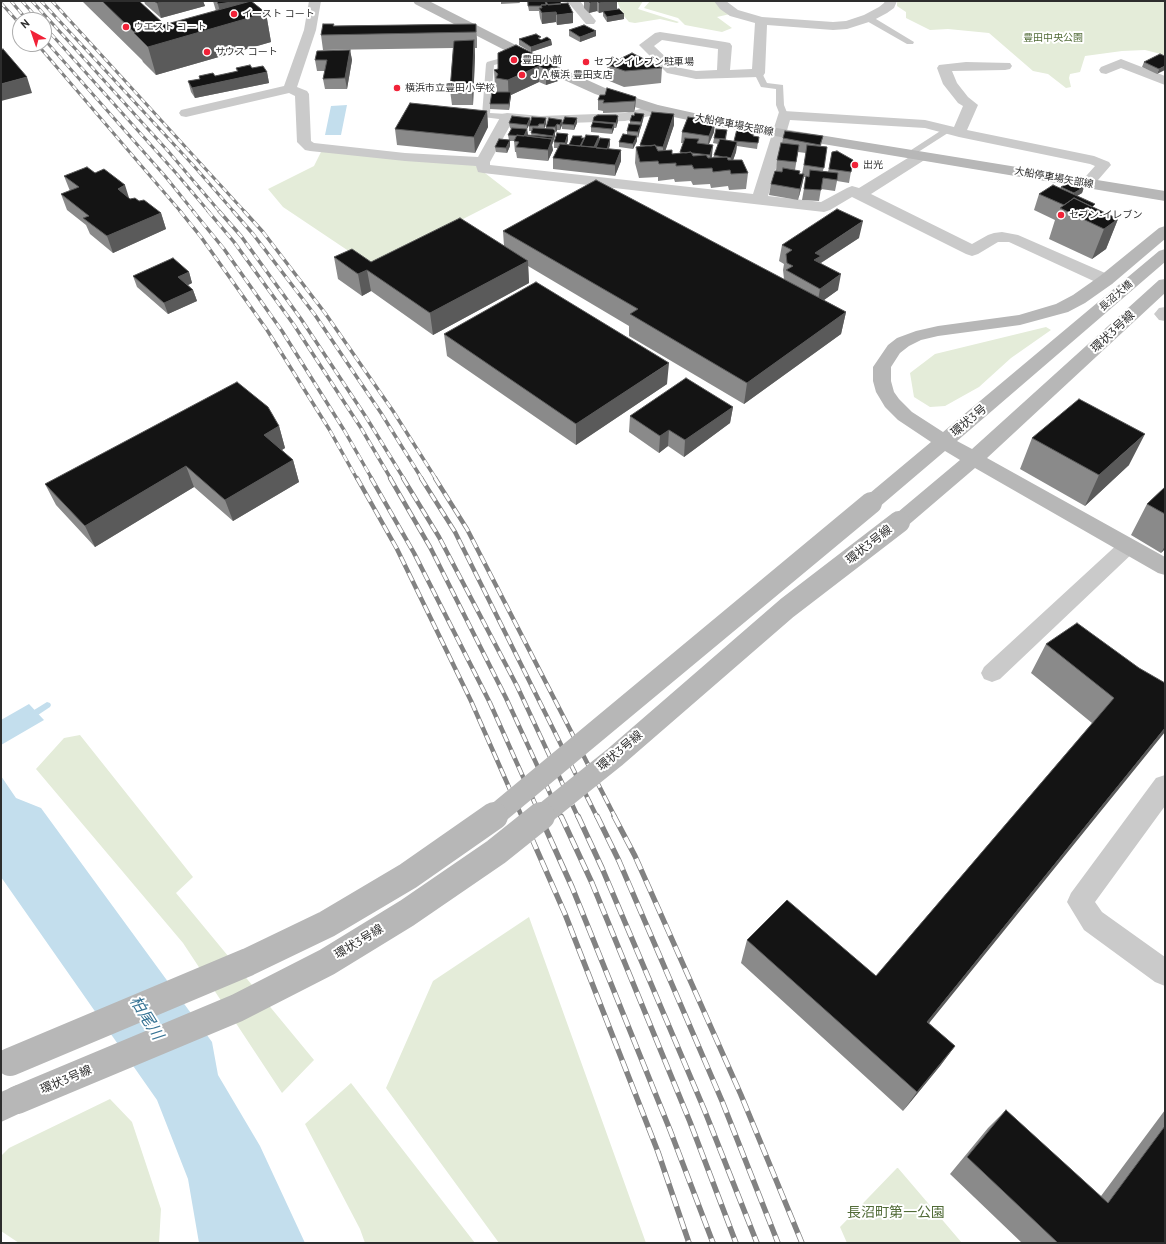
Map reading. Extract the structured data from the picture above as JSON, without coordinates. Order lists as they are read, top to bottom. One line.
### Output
{"streets":{"street":["大船停車場矢部線","長沼大橋","環状3号線","環状3号"]},"crossings":[["長沼大橋","環状3号"]],"water":["柏尾川"],"parks":["豊田中央公園","長沼町第一公園"],"places":["イースト コート","ウエスト コート","サウス コート","豊田小前","セブンイレブン駐車場","ＪＡ横浜 豊田支店","横浜市立豊田小学校","出光","セブン-イレブン"],"north":"top left"}
